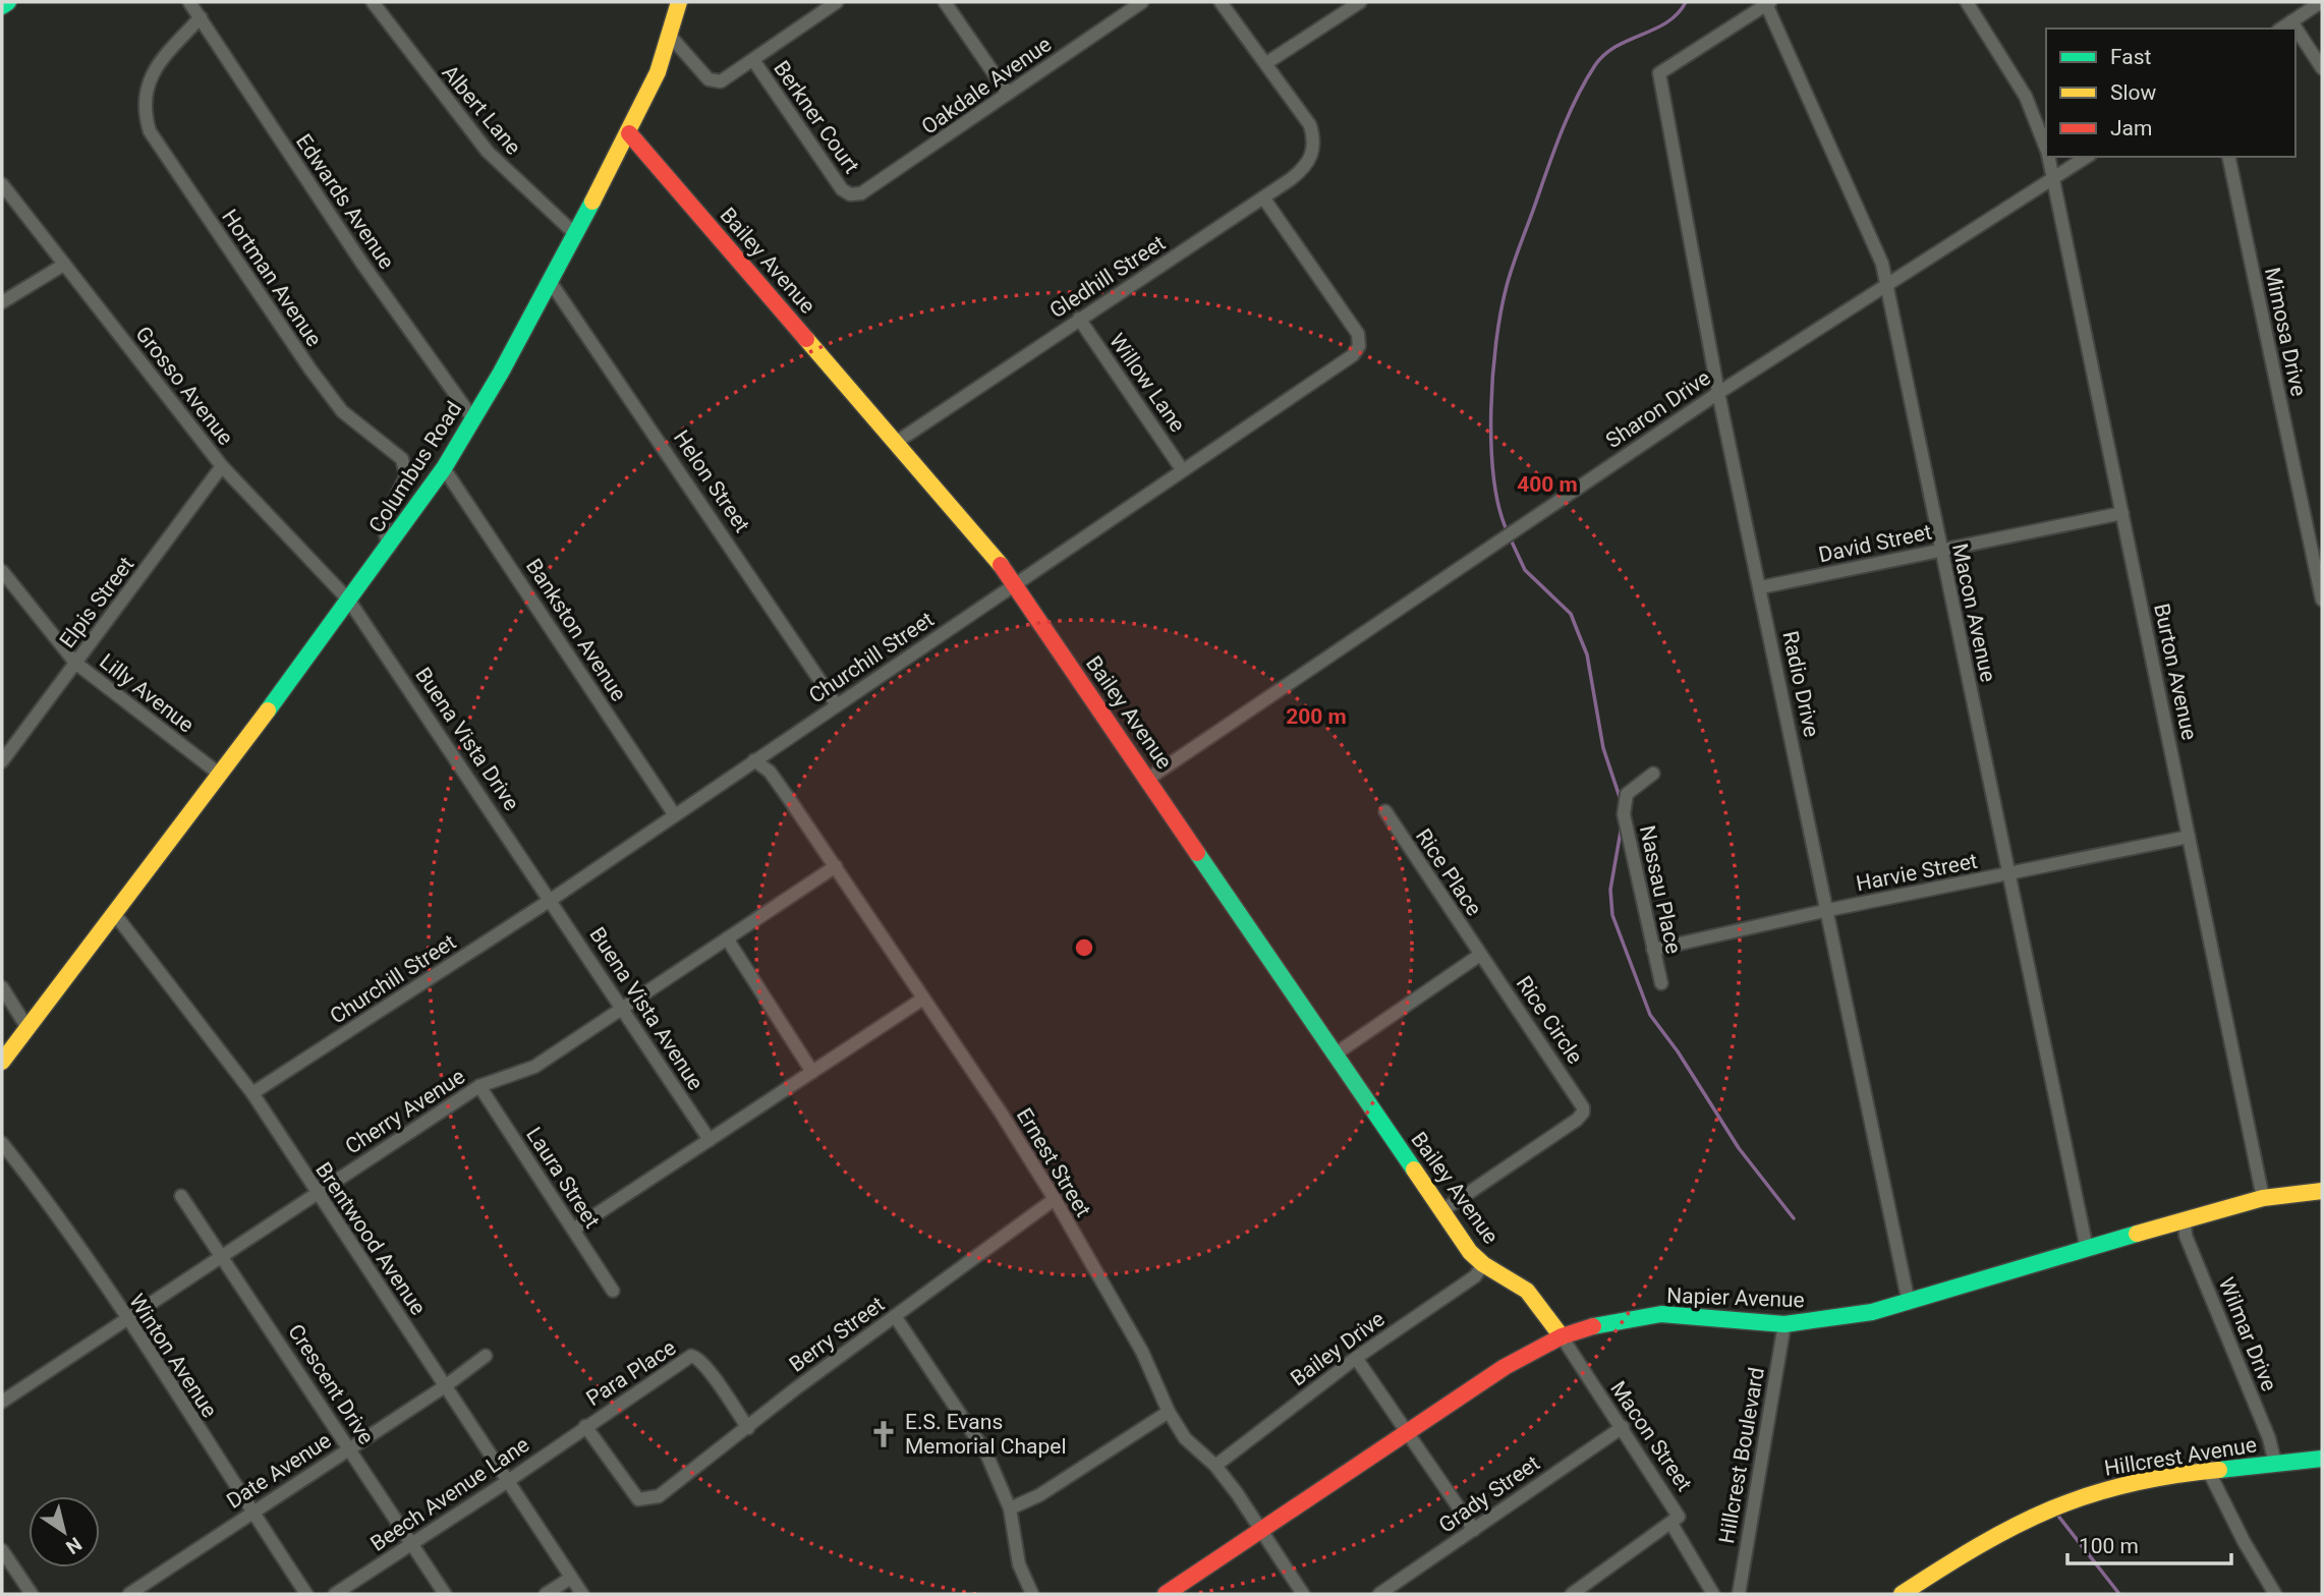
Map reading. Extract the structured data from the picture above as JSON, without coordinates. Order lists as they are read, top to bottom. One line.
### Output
{"streets":{"street":["Oakdale Avenue","Albert Lane","Berkner Court","Edwards Avenue","Bailey Avenue","Gledhill Street","Hortman Avenue","Mimosa Drive","Willow Lane","Grosso Avenue","Sharon Drive","Columbus Road","Helon Street","David Street","Elpis Street","Macon Avenue","Bankston Avenue","Churchill Street","Burton Avenue","Radio Drive","Lilly Avenue","Buena Vista Drive","Rice Place","Harvie Street","Nassau Place","Buena Vista Avenue","Rice Circle","Cherry Avenue","Ernest Street","Laura Street","Brentwood Avenue","Napier Avenue","Berry Street","Wilmar Drive","Bailey Drive","Winton Avenue","Para Place","Crescent Drive","Macon Street","Hillcrest Boulevard","Hillcrest Avenue","Date Avenue","Beech Avenue Lane","Grady Street"]},"crossings":[["Oakdale Avenue","Berkner Court"],["Albert Lane","Columbus Road"],["Edwards Avenue","Hortman Avenue"],["Edwards Avenue","Columbus Road"],["Bailey Avenue","Gledhill Street"],["Bailey Avenue","Sharon Drive"],["Bailey Avenue","Columbus Road"],["Bailey Avenue","Churchill Street"],["Bailey Avenue","Rice Circle"],["Bailey Avenue","Napier Avenue"],["Bailey Avenue","Bailey Drive"],["Bailey Avenue","Macon Street"],["Gledhill Street","Willow Lane"],["Gledhill Street","Churchill Street"],["Hortman Avenue","Columbus Road"],["Willow Lane","Churchill Street"],["Grosso Avenue","Columbus Road"],["Grosso Avenue","Elpis Street"],["Grosso Avenue","Buena Vista Drive"],["Sharon Drive","Macon Avenue"],["Sharon Drive","Burton Avenue"],["Sharon Drive","Radio Drive"],["Columbus Road","Helon Street"],["Columbus Road","Bankston Avenue"],["Columbus Road","Lilly Avenue"],["Columbus Road","Buena Vista Drive"],["Columbus Road","Brentwood Avenue"],["Helon Street","Churchill Street"],["David Street","Macon Avenue"],["David Street","Burton Avenue"],["David Street","Radio Drive"],["Elpis Street","Lilly Avenue"],["Macon Avenue","Radio Drive"],["Macon Avenue","Harvie Street"],["Macon Avenue","Napier Avenue"],["Bankston Avenue","Churchill Street"],["Churchill Street","Buena Vista Drive"],["Churchill Street","Buena Vista Avenue"],["Churchill Street","Ernest Street"],["Churchill Street","Brentwood Avenue"],["Burton Avenue","Harvie Street"],["Burton Avenue","Napier Avenue"],["Radio Drive","Harvie Street"],["Radio Drive","Napier Avenue"],["Buena Vista Drive","Buena Vista Avenue"],["Rice Place","Rice Circle"],["Harvie Street","Nassau Place"],["Buena Vista Avenue","Cherry Avenue"],["Cherry Avenue","Ernest Street"],["Cherry Avenue","Laura Street"],["Cherry Avenue","Brentwood Avenue"],["Cherry Avenue","Winton Avenue"],["Cherry Avenue","Crescent Drive"],["Ernest Street","Napier Avenue"],["Ernest Street","Berry Street"],["Ernest Street","Bailey Drive"],["Brentwood Avenue","Date Avenue"],["Brentwood Avenue","Beech Avenue Lane"],["Napier Avenue","Wilmar Drive"],["Napier Avenue","Macon Street"],["Napier Avenue","Hillcrest Boulevard"],["Berry Street","Para Place"],["Berry Street","Beech Avenue Lane"],["Wilmar Drive","Hillcrest Avenue"],["Winton Avenue","Date Avenue"],["Para Place","Beech Avenue Lane"],["Crescent Drive","Date Avenue"],["Crescent Drive","Beech Avenue Lane"],["Macon Street","Grady Street"]],"places":{"church":["E.S. Evans Memorial Chapel"]},"legend":["Fast","Slow","Jam"],"scale_bar":"100 m","north":"bottom right","rings":["400 m","200 m"]}
